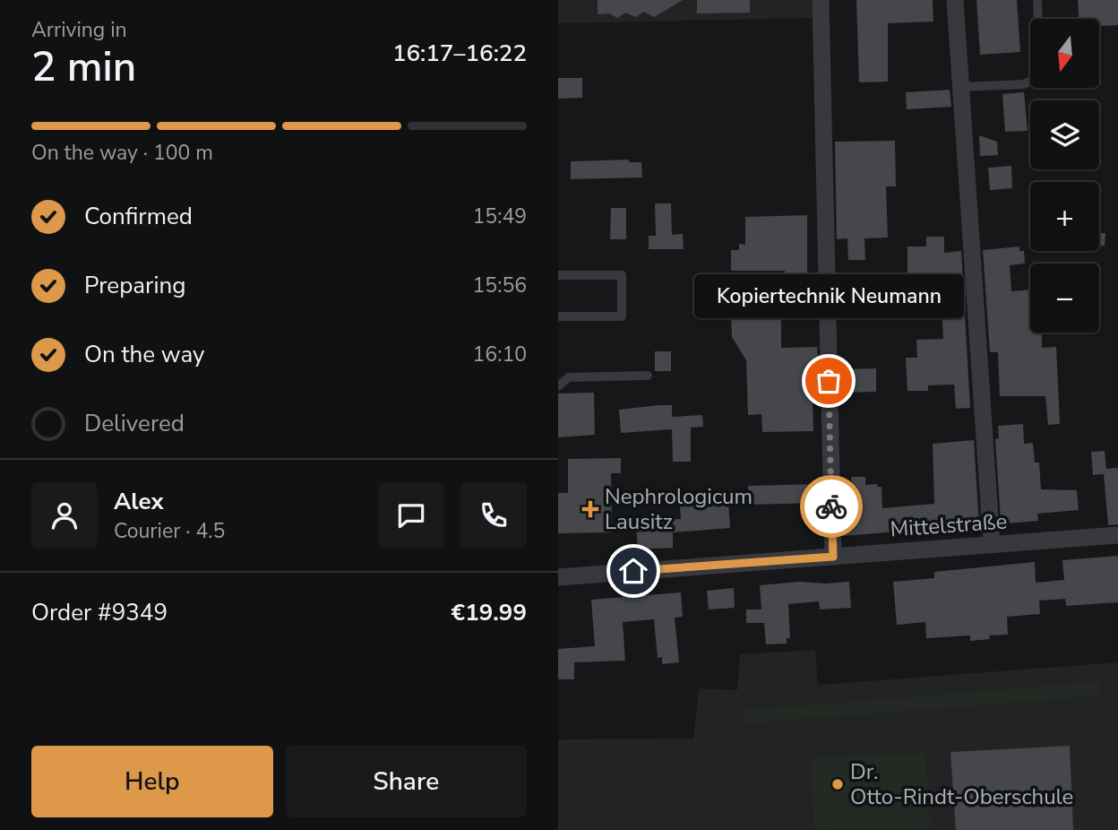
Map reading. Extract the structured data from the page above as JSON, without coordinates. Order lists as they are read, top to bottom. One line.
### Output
{"streets":{"street":["Mittelstraße"]},"places":{"other":["Kopiertechnik Neumann","Dr. Otto-Rindt-Oberschule"],"health":["Nephrologicum Lausitz"]},"north":"bottom","page":{"heading":["2 min","Arriving in","16:17–16:22"],"panel":["Alex","Courier · 4.5","Order #9349","€19.99"],"map_buttons":["+","−"],"bar":"On the way · 100 m","list":[["Confirmed","15:49"],["Preparing","15:56"],["On the way","16:10"],"Delivered"],"bubble":"Kopiertechnik Neumann","buttons":["Help","Share"]}}
